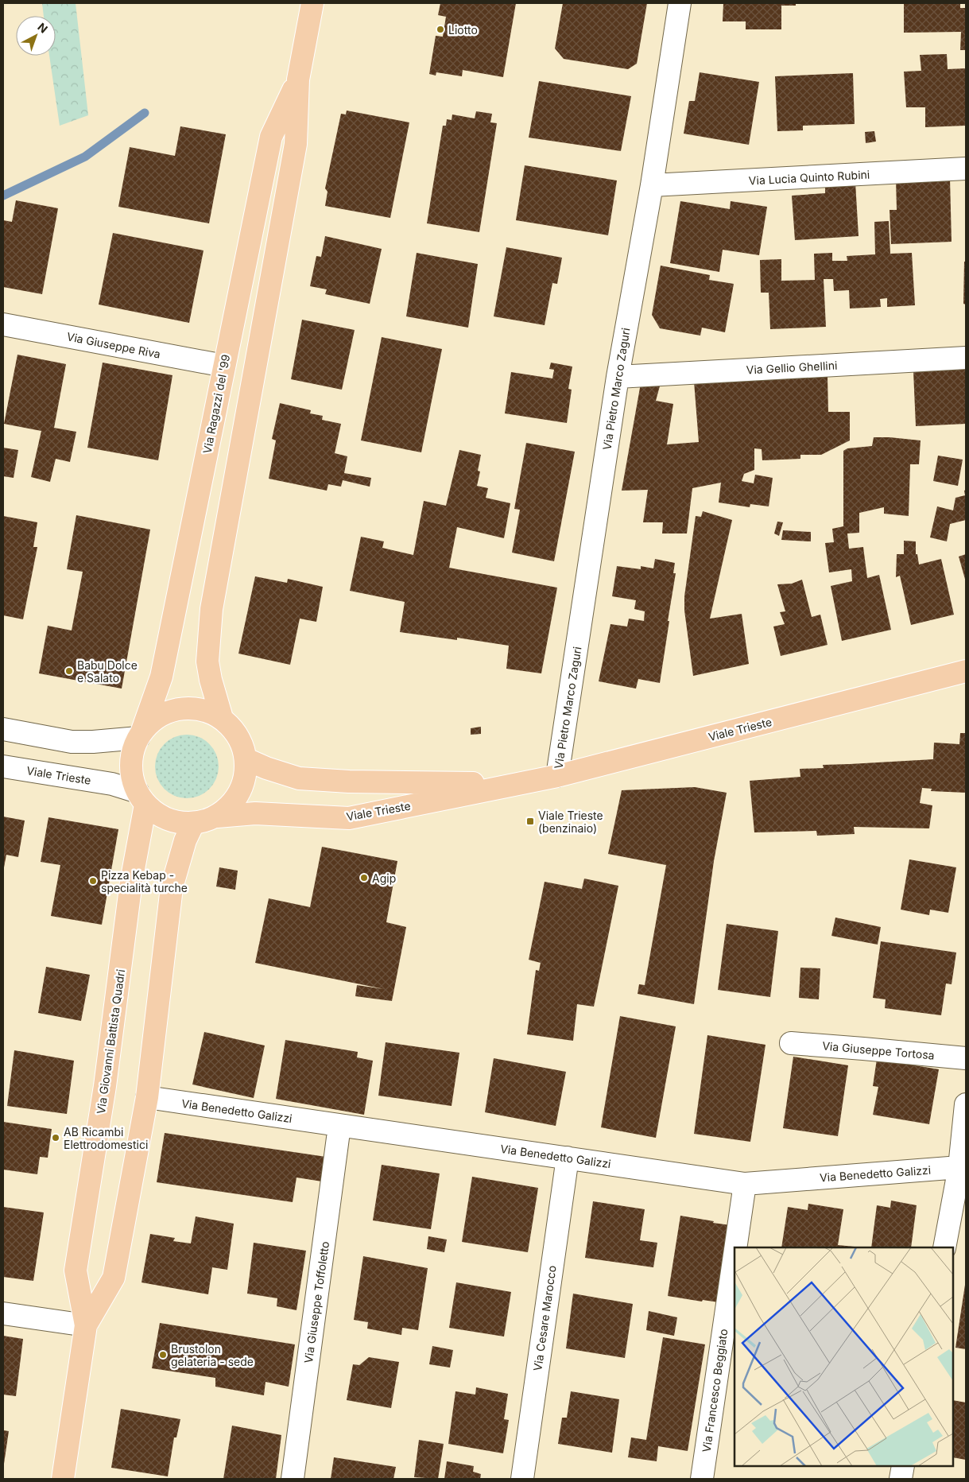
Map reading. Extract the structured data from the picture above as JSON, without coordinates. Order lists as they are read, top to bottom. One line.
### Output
{"streets":{"main road":["Via Ragazzi del '99","Viale Trieste","Via Giovanni Battista Quadri"],"street":["Via Lucia Quinto Rubini","Via Giuseppe Riva","Via Gellio Ghellini","Via Pietro Marco Zaguri","Via Giuseppe Tortosa","Via Benedetto Galizzi","Via Giuseppe Toffoletto","Via Cesare Marocco","Via Francesco Beggiato"]},"crossings":[["Via Lucia Quinto Rubini","Via Pietro Marco Zaguri"],["Via Giuseppe Riva","Via Ragazzi del '99"],["Via Gellio Ghellini","Via Pietro Marco Zaguri"],["Via Pietro Marco Zaguri","Viale Trieste"],["Via Ragazzi del '99","Viale Trieste"],["Via Ragazzi del '99","Via Giovanni Battista Quadri"],["Viale Trieste","Via Giovanni Battista Quadri"],["Via Giovanni Battista Quadri","Via Benedetto Galizzi"],["Via Benedetto Galizzi","Via Giuseppe Toffoletto"],["Via Benedetto Galizzi","Via Cesare Marocco"],["Via Benedetto Galizzi","Via Francesco Beggiato"]],"places":{"other":["Liotto","Babu Dolce e Salato","Agip","Pizza Kebap - specialità turche","AB Ricambi Elettrodomestici","Brustolon gelateria - sede"],"transit":["Viale Trieste (benzinaio)"]},"north":"top right"}
